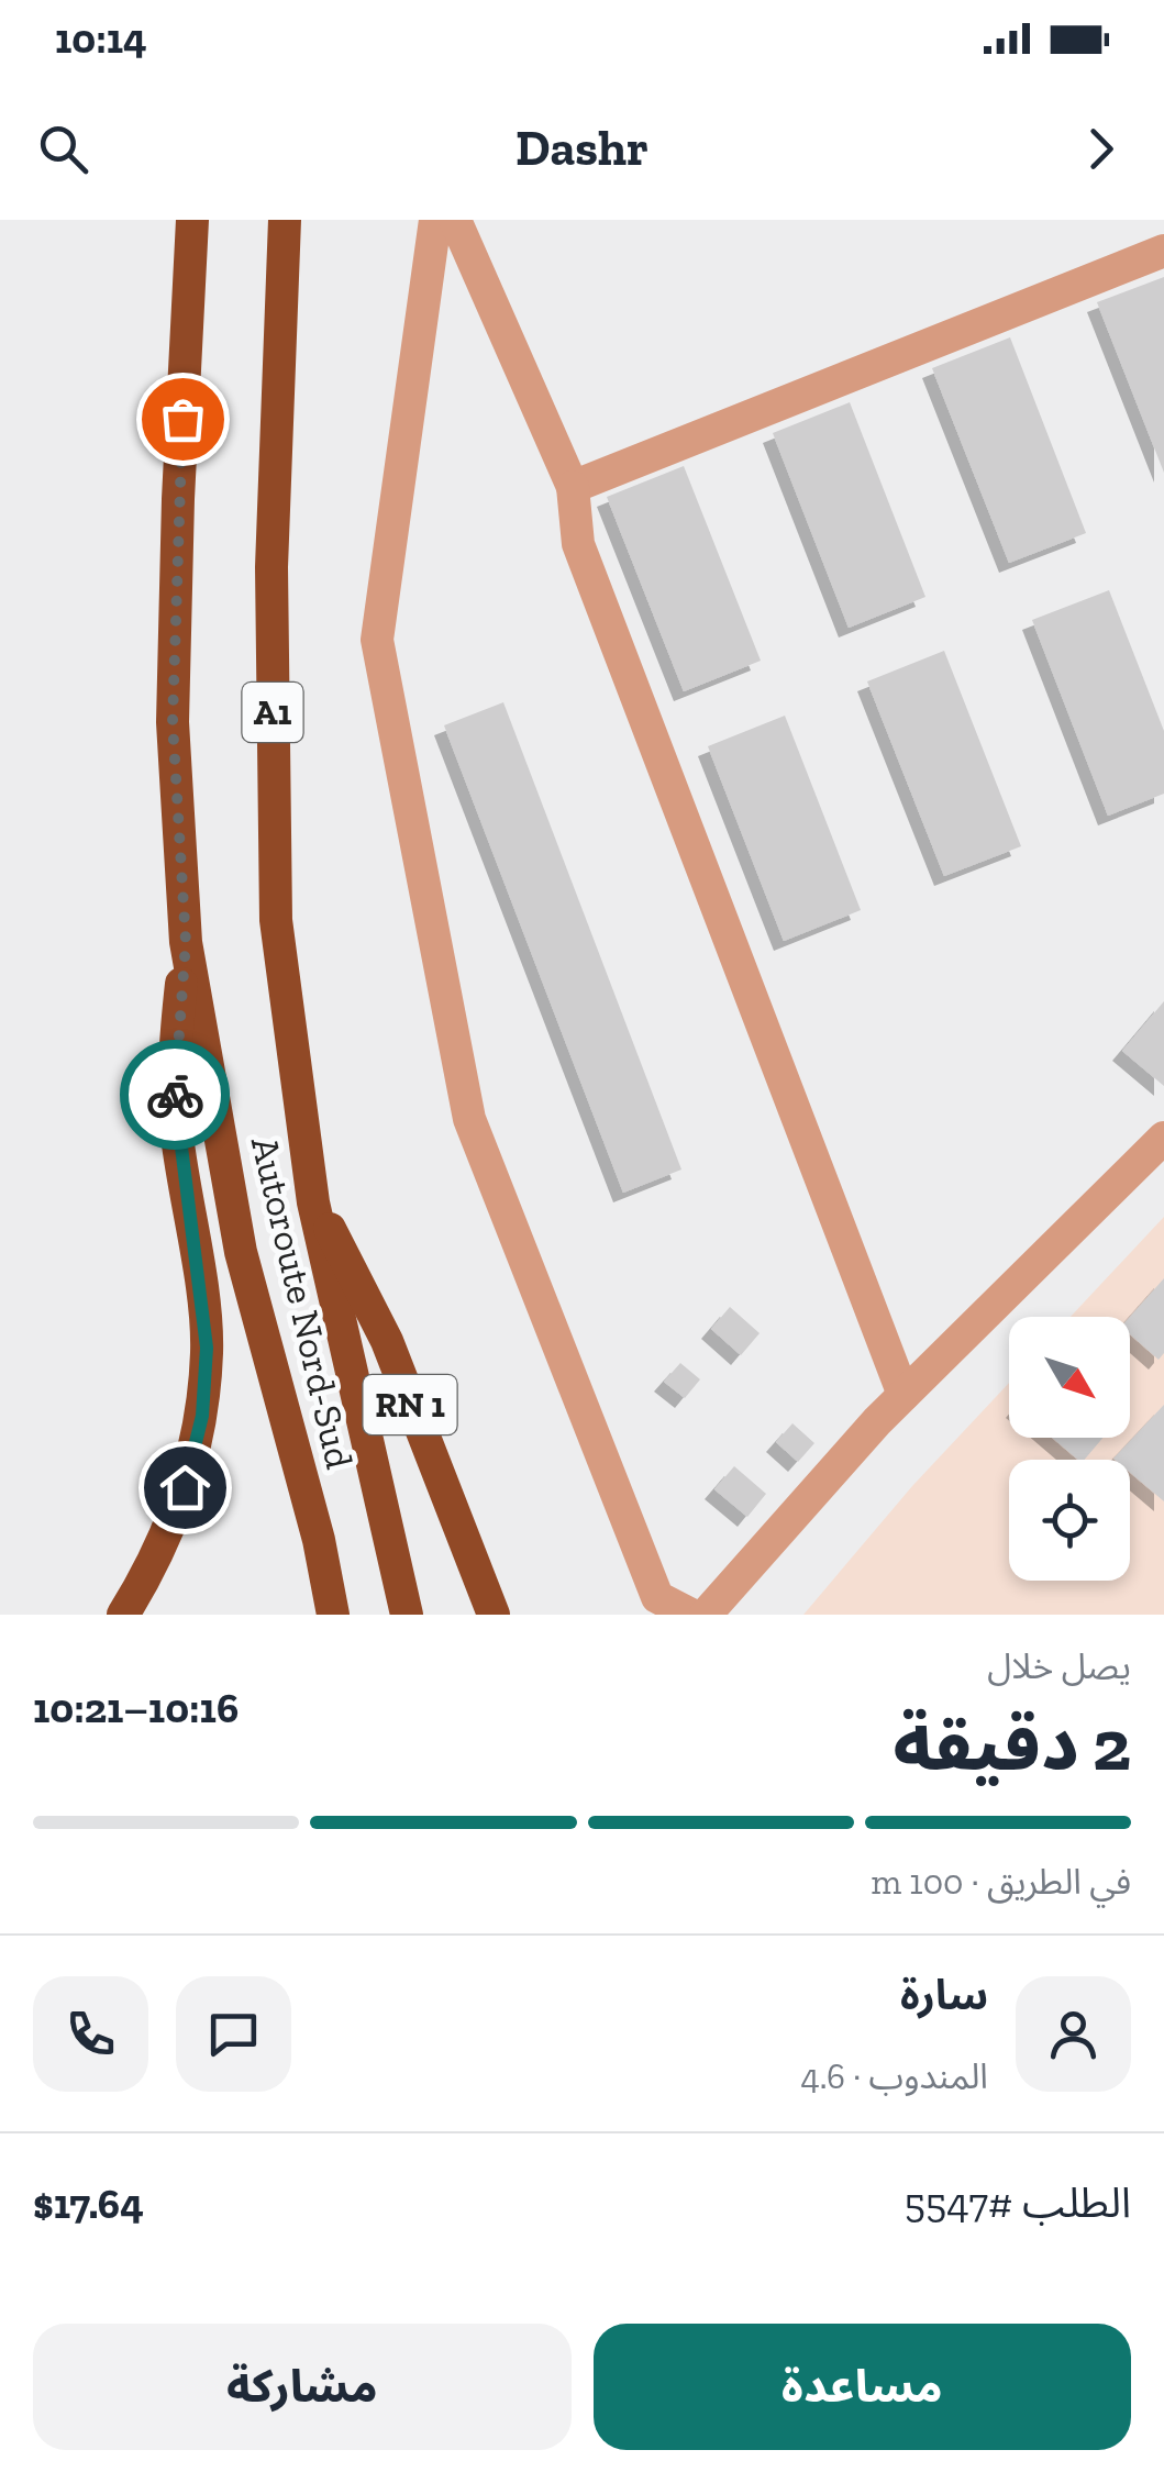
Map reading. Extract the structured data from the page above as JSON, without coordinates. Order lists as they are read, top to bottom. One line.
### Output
{"streets":{"highway":["A1","Autoroute Nord-Sud","RN 1"]},"crossings":[["Autoroute Nord-Sud","RN 1"]],"north":"bottom right","page":{"status":"10:14","header":"Dashr","heading":["2 دقيقة","يصل خلال","10:16–10:21"],"panel":["سارة","المندوب · 4.6","الطلب #5547","$17.64"],"bar":"في الطريق · 100 m","buttons":["مساعدة","مشاركة"]}}
